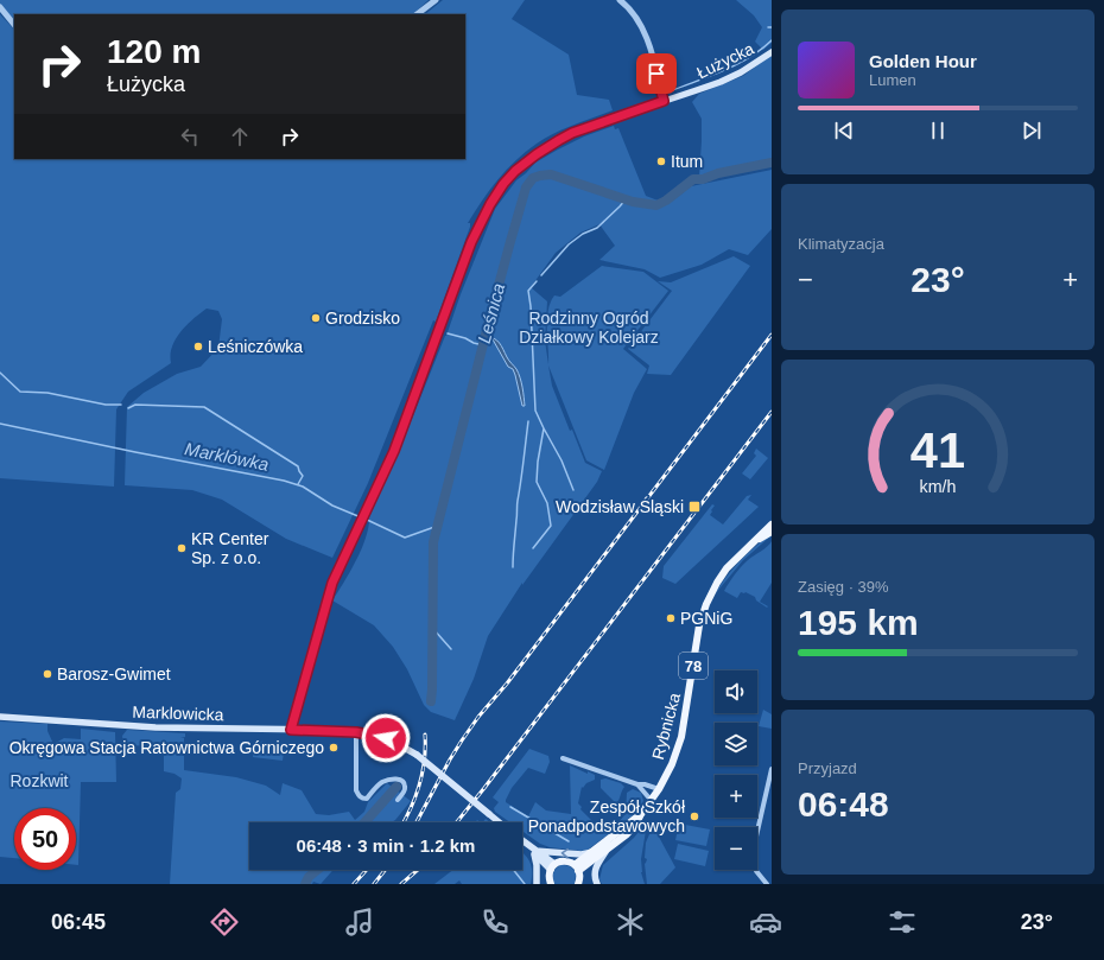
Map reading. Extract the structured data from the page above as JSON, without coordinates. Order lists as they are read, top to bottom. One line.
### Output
{"streets":{"main road":["Łużycka","78","Marklowicka","Rybnicka"]},"crossings":[["Łużycka","Marklowicka"]],"water":["Leśnica","Marklówka"],"parks":["Rodzinny Ogród Działkowy Kolejarz","Rozkwit"],"places":{"other":["Itum","Grodzisko","Leśniczówka","KR Center Sp. z o.o.","PGNiG","Barosz-Gwimet","Okręgowa Stacja Ratownictwa Górniczego","Zespół Szkół Ponadpodstawowych"],"transit":["Wodzisław Śląski"]},"page":{"turn":["120 m","Łużycka"],"song":["Golden Hour","Lumen"],"tile":["Klimatyzacja",["Zasięg · 39%","195 km"],["Przyjazd","06:48"]],"heat":["−","23°","+"],"map_buttons":["+","−"],"limit":"50","trip":"06:48 · 3 min · 1.2 km","tabs":["06:45","23°"],"gauge":["41","km/h"]}}
